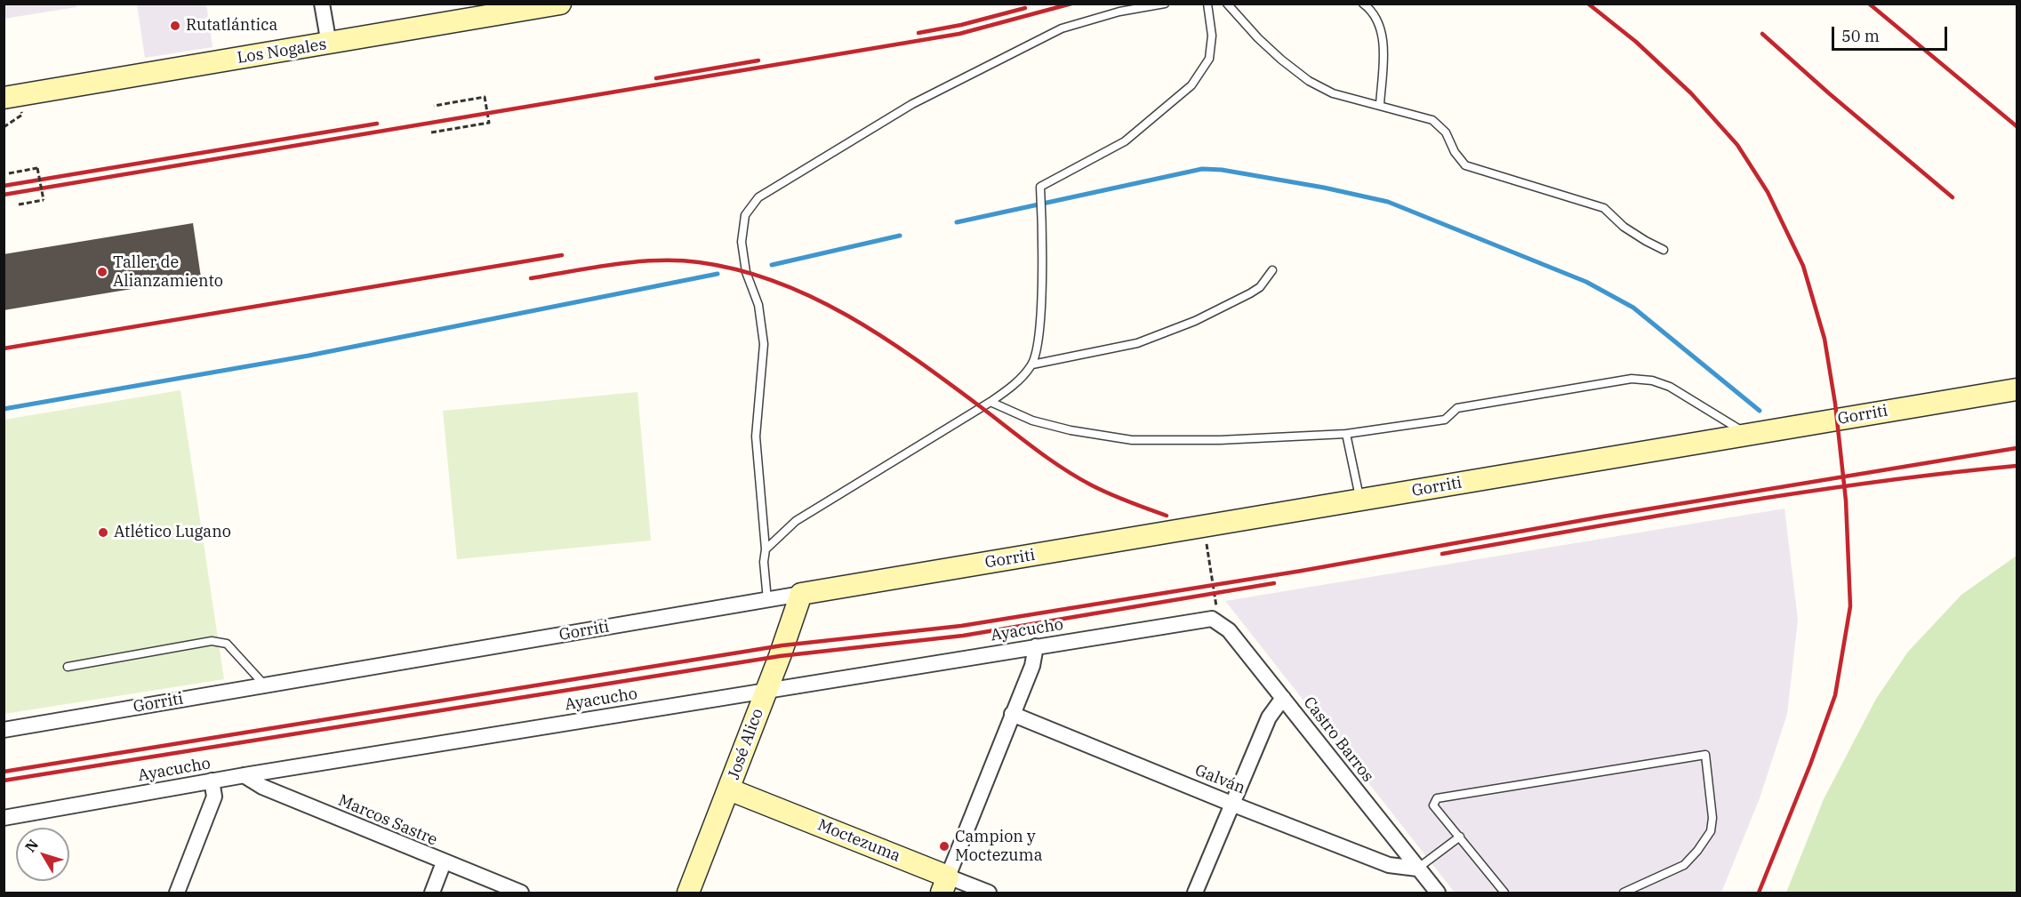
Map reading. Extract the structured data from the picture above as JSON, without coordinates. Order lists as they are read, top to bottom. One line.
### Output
{"streets":{"street":["Los Nogales","Gorriti","Ayacucho","Castro Barros","José Alico","Galván","Marcos Sastre","Moctezuma"]},"crossings":[["Gorriti","José Alico"],["Ayacucho","Castro Barros"],["Ayacucho","José Alico"],["Ayacucho","Marcos Sastre"],["Castro Barros","Galván"],["José Alico","Moctezuma"]],"places":["Rutatlántica","Taller de Alianzamiento","Atlético Lugano","Campion y Moctezuma"],"scale_bar":"50 m","north":"top left"}
